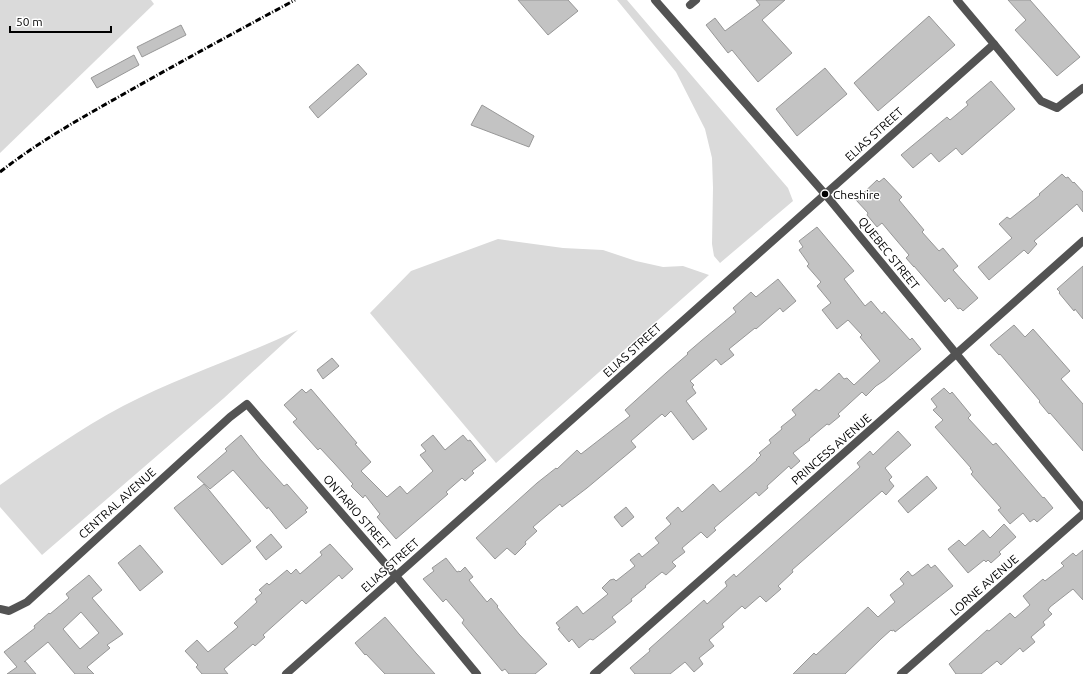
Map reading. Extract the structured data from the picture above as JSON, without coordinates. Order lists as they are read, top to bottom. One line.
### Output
{"streets":{"street":["ELIAS STREET","QUEBEC STREET","PRINCESS AVENUE","CENTRAL AVENUE","ONTARIO STREET","LORNE AVENUE"]},"crossings":[["ELIAS STREET","QUEBEC STREET"],["ELIAS STREET","ONTARIO STREET"],["QUEBEC STREET","PRINCESS AVENUE"],["CENTRAL AVENUE","ONTARIO STREET"]],"places":["Cheshire"],"scale_bar":"50 m"}
